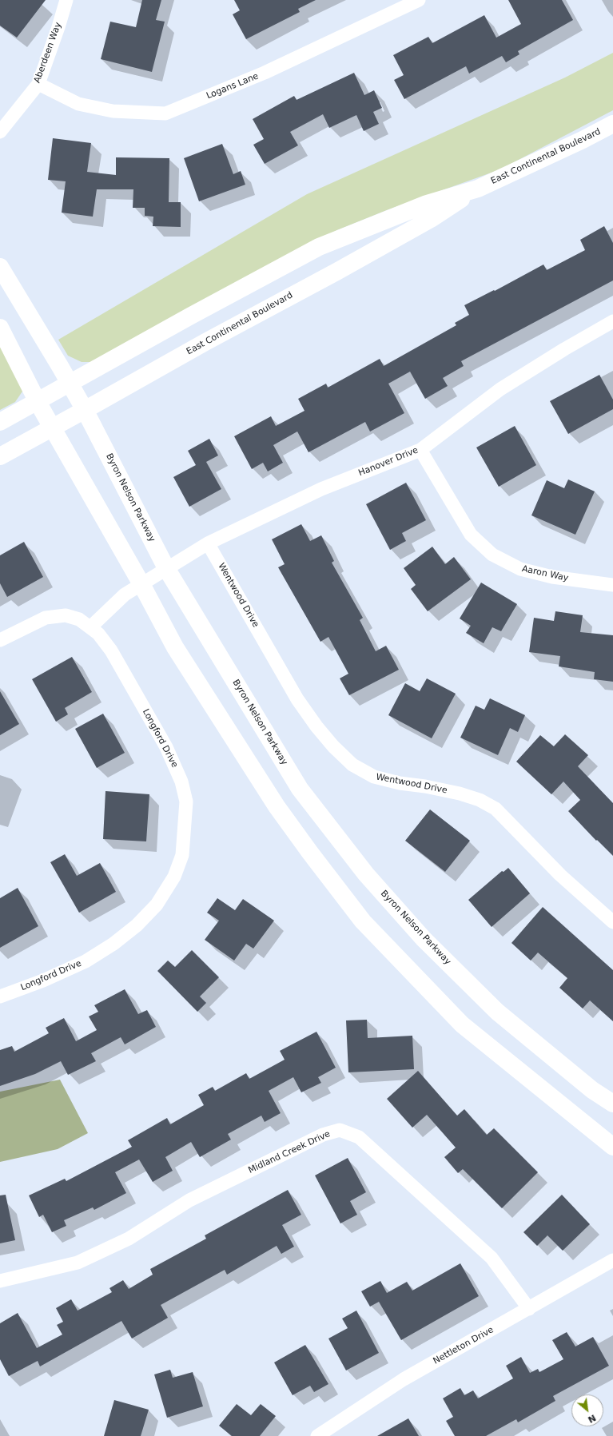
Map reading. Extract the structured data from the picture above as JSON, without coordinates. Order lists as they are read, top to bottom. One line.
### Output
{"streets":{"street":["Aberdeen Way","Logans Lane","East Continental Boulevard","Hanover Drive","Byron Nelson Parkway","Aaron Way","Wentwood Drive","Longford Drive","Midland Creek Drive","Nettleton Drive"]},"crossings":[["Aberdeen Way","Logans Lane"],["East Continental Boulevard","Byron Nelson Parkway"],["Hanover Drive","Byron Nelson Parkway"],["Hanover Drive","Aaron Way"],["Hanover Drive","Wentwood Drive"],["Hanover Drive","Longford Drive"],["Midland Creek Drive","Nettleton Drive"]],"north":"bottom right"}
